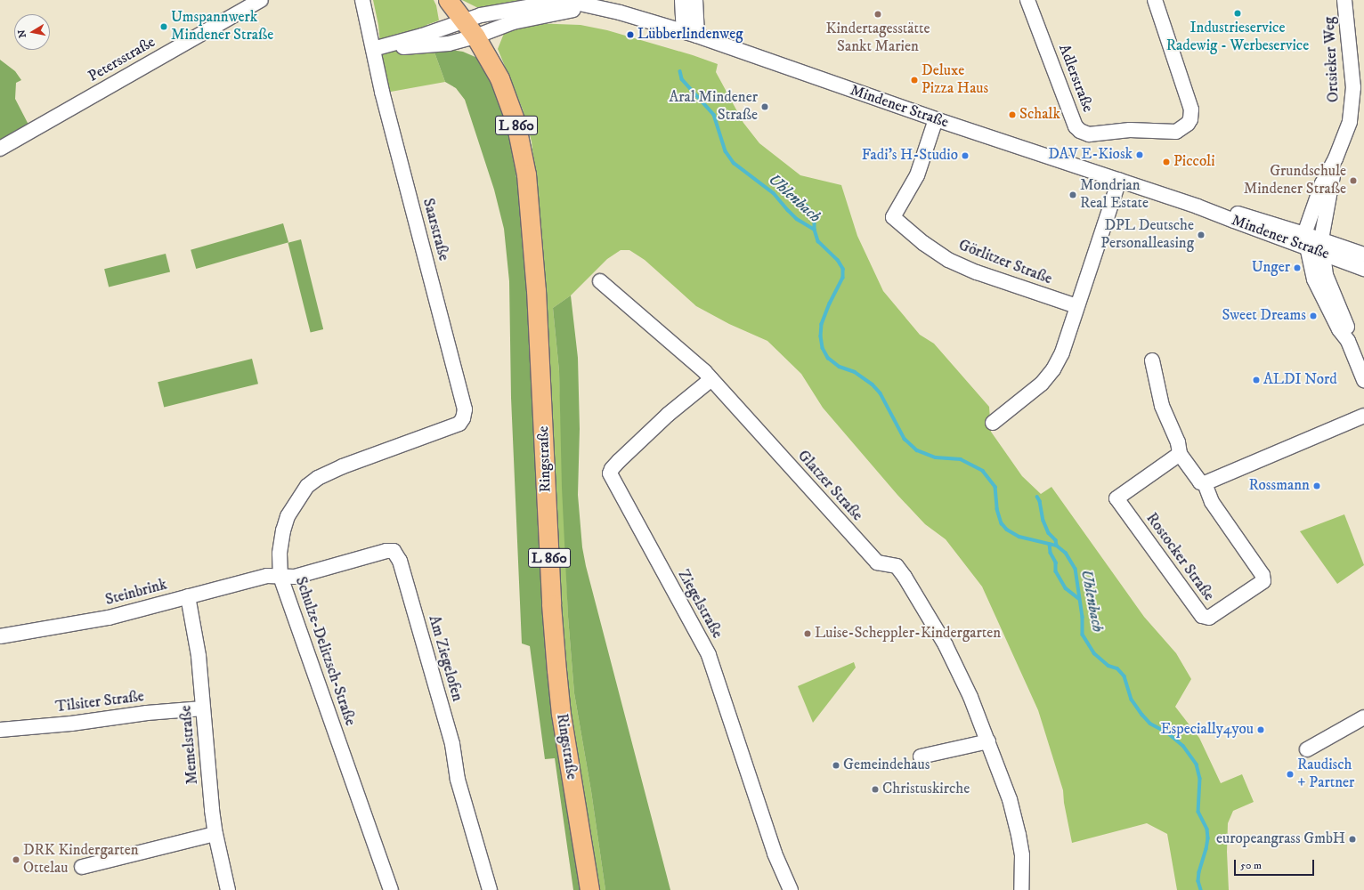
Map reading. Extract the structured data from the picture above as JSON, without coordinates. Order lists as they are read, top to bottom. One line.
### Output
{"streets":{"main road":["L 860","Ringstraße"],"street":["Petersstraße","Ortsieker Weg","Adlerstraße","Mindener Straße","Saarstraße","Görlitzer Straße","Glatzer Straße","Rostocker Straße","Steinbrink","Ziegelstraße","Schulze-Delitzsch-Straße","Am Ziegelofen","Tilsiter Straße","Memelstraße"]},"crossings":[["Ortsieker Weg","Mindener Straße"],["Mindener Straße","L 860"],["Mindener Straße","Görlitzer Straße"],["Mindener Straße","Ringstraße"],["L 860","Ringstraße"],["Saarstraße","Schulze-Delitzsch-Straße"],["Glatzer Straße","Ziegelstraße"],["Steinbrink","Schulze-Delitzsch-Straße"],["Steinbrink","Am Ziegelofen"],["Steinbrink","Memelstraße"],["Schulze-Delitzsch-Straße","Am Ziegelofen"],["Tilsiter Straße","Memelstraße"]],"water":["Uhlenbach"],"places":["Industrieservice Radewig - Werbeservice","Kindertagesstätte Sankt Marien","Umspannwerk Mindener Straße","Lübberlindenweg","Deluxe Pizza Haus","Aral Mindener Straße","Schalk","DAV E-Kiosk","Fadi's H-Studio","Piccoli","Grundschule Mindener Straße","Mondrian Real Estate","DPL Deutsche Personalleasing","Unger","Sweet Dreams","ALDI Nord","Rossmann","Luise-Scheppler-Kindergarten","Especially4you","Gemeindehaus","Raudisch + Partner","Christuskirche","europeangrass GmbH","DRK Kindergarten Ottelau"],"scale_bar":"50 m","north":"left"}
